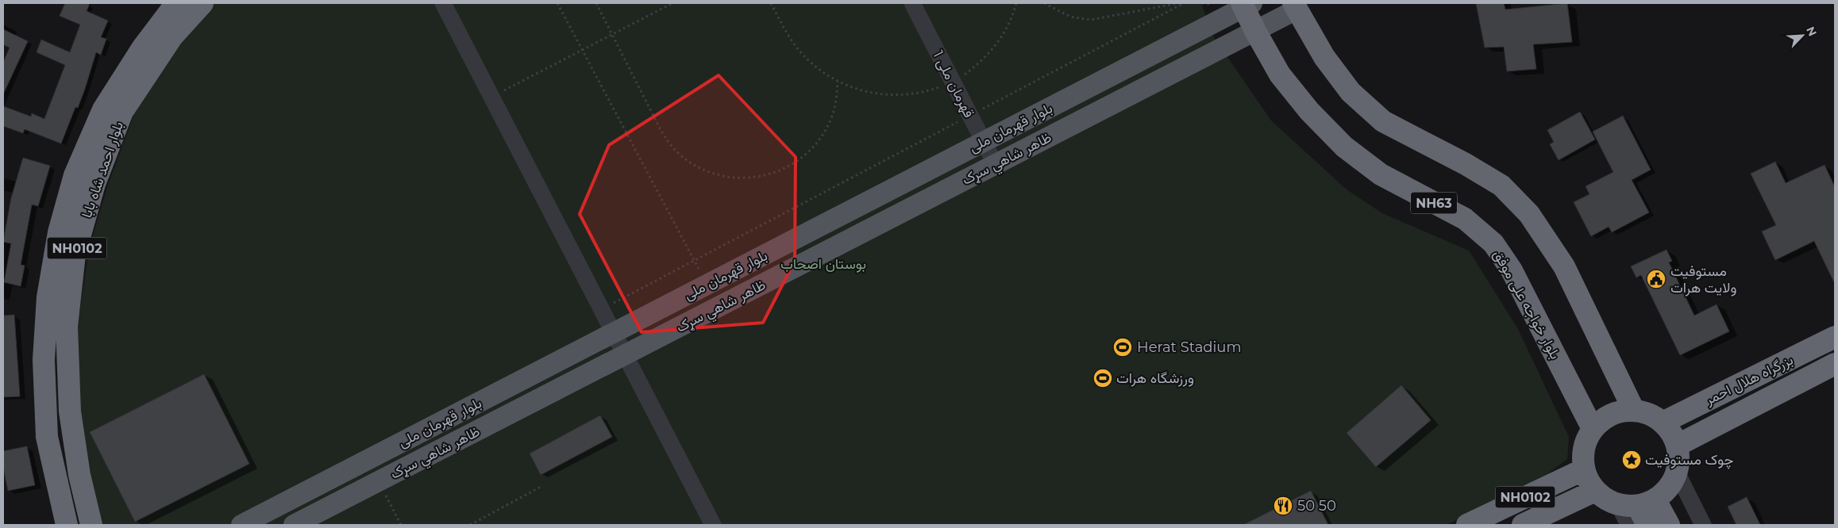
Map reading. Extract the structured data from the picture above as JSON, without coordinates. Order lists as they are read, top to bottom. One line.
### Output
{"streets":{"highway":["بلوار احمد شاه بابا","NH63","NH0102","بلوار خواجه علی موفق","بزرگراه هلال احمر"],"main road":["بلوار قهرمان ملی","ظاهر شاهي سړک"],"street":["قهرمان ملی 1"]},"crossings":[["قهرمان ملی 1","بلوار قهرمان ملی"],["قهرمان ملی 1","ظاهر شاهي سړک"],["بلوار قهرمان ملی","بلوار خواجه علی موفق"],["ظاهر شاهي سړک","بلوار خواجه علی موفق"],["NH0102","بلوار خواجه علی موفق"],["NH0102","بزرگراه هلال احمر"],["بلوار خواجه علی موفق","بزرگراه هلال احمر"]],"parks":["بوستان اصحاب"],"places":{"public building":["مستوفیت ولایت هرات"],"sports":["Herat Stadium","ورزشگاه هرات"],"place":["چوک مستوفیت"],"restaurant":["50 50"]},"north":"top right"}
